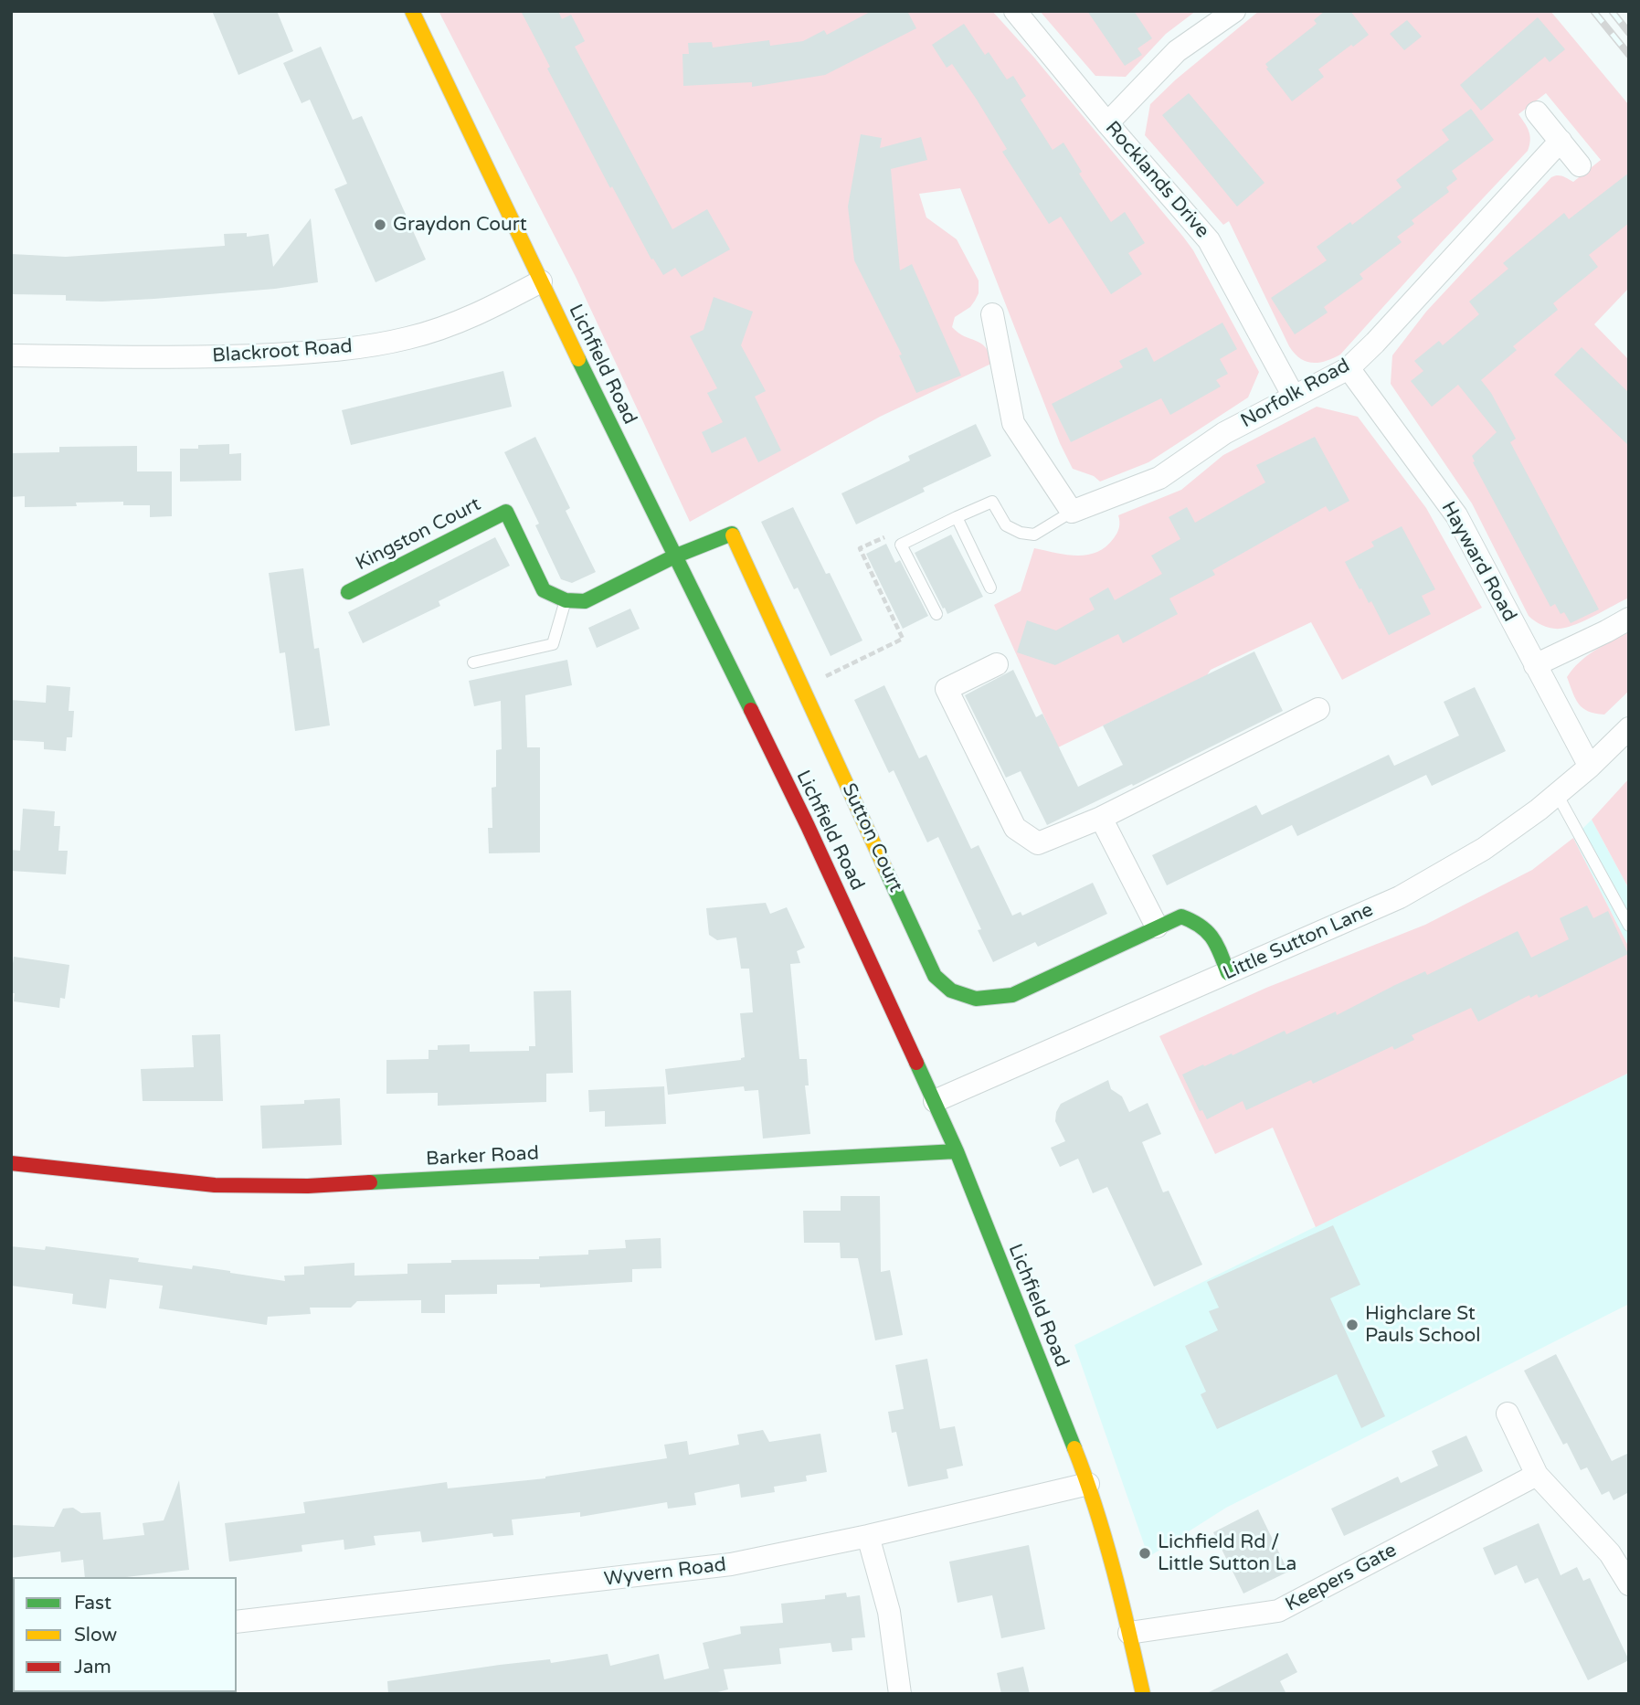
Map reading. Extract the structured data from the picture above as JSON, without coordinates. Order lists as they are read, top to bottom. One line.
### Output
{"streets":{"street":["Rocklands Drive","Blackroot Road","Lichfield Road","Norfolk Road","Kingston Court","Hayward Road","Sutton Court","Little Sutton Lane","Barker Road","Wyvern Road","Keepers Gate"]},"crossings":[["Rocklands Drive","Norfolk Road"],["Blackroot Road","Lichfield Road"],["Lichfield Road","Sutton Court"],["Lichfield Road","Little Sutton Lane"],["Lichfield Road","Barker Road"],["Lichfield Road","Wyvern Road"],["Lichfield Road","Keepers Gate"],["Norfolk Road","Hayward Road"],["Hayward Road","Little Sutton Lane"],["Sutton Court","Little Sutton Lane"]],"places":["Graydon Court","Highclare St Pauls School","Lichfield Rd / Little Sutton La"],"legend":["Fast","Slow","Jam"]}
